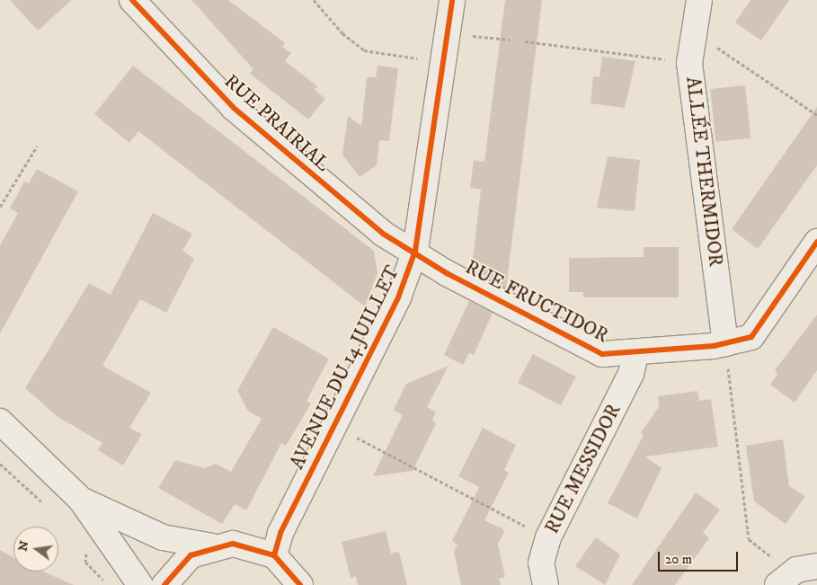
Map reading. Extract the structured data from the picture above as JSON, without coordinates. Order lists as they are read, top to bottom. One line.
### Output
{"streets":{"street":["RUE PRAIRIAL","ALLÉE THERMIDOR","RUE FRUCTIDOR","AVENUE DU 14 JUILLET","RUE MESSIDOR"]},"crossings":[["RUE PRAIRIAL","RUE FRUCTIDOR"],["RUE PRAIRIAL","AVENUE DU 14 JUILLET"],["ALLÉE THERMIDOR","RUE FRUCTIDOR"],["RUE FRUCTIDOR","AVENUE DU 14 JUILLET"],["RUE FRUCTIDOR","RUE MESSIDOR"]],"scale_bar":"20 m","north":"left"}
